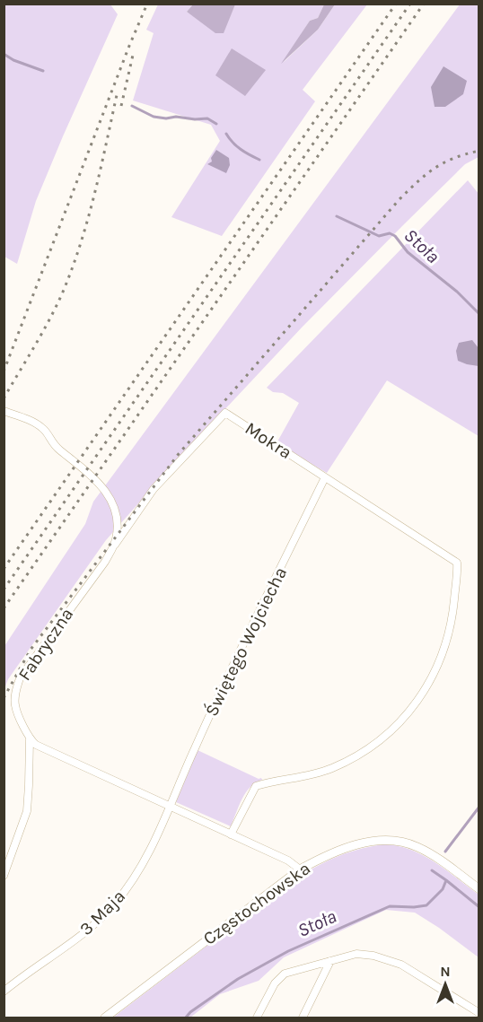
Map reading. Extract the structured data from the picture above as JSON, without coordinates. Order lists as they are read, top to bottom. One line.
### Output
{"streets":{"street":["Mokra","Świętego Wojciecha","Fabryczna","Częstochowska","3 Maja"]},"crossings":[["Mokra","Świętego Wojciecha"],["Mokra","Fabryczna"],["Świętego Wojciecha","3 Maja"]],"water":["Stoła"],"north":"top"}
